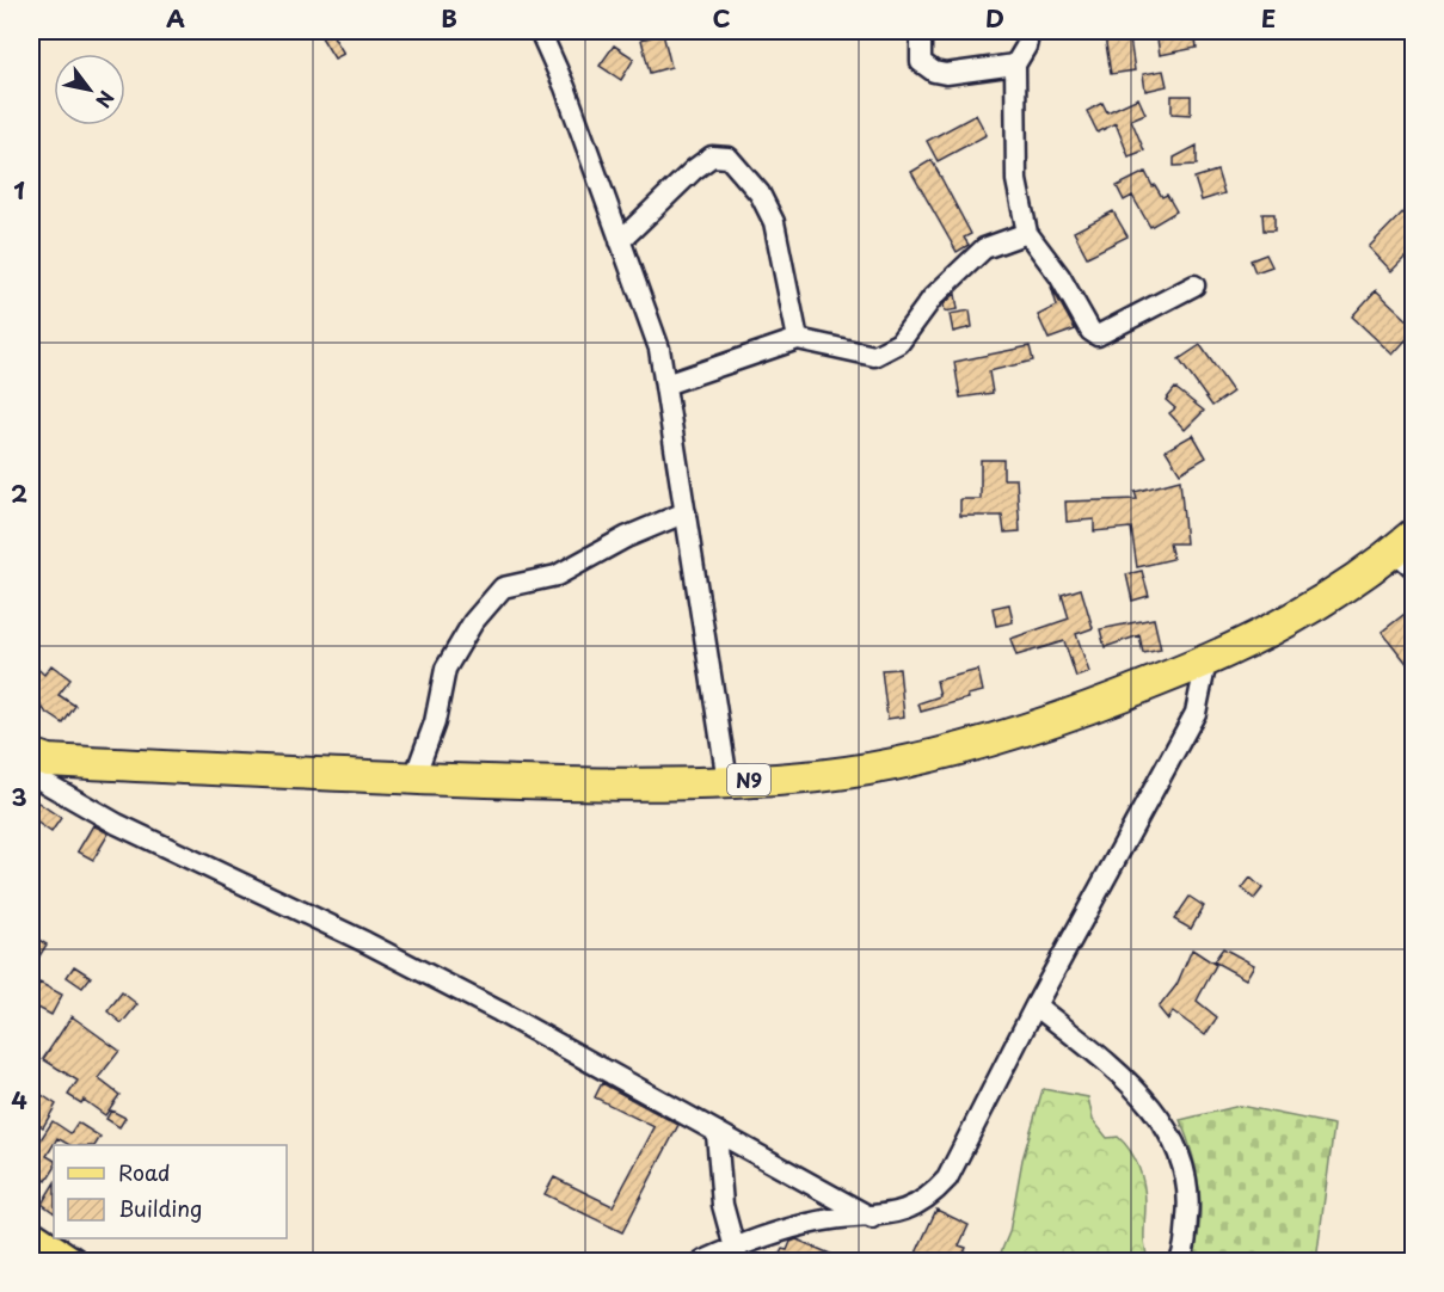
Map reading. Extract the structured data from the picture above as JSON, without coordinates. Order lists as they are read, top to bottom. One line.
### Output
{"streets":{"highway":["N9"]},"legend":["Road","Building"],"north":"bottom right","grid":{"columns":["A","B","C","D","E"],"rows":["1","2","3","4"]}}
